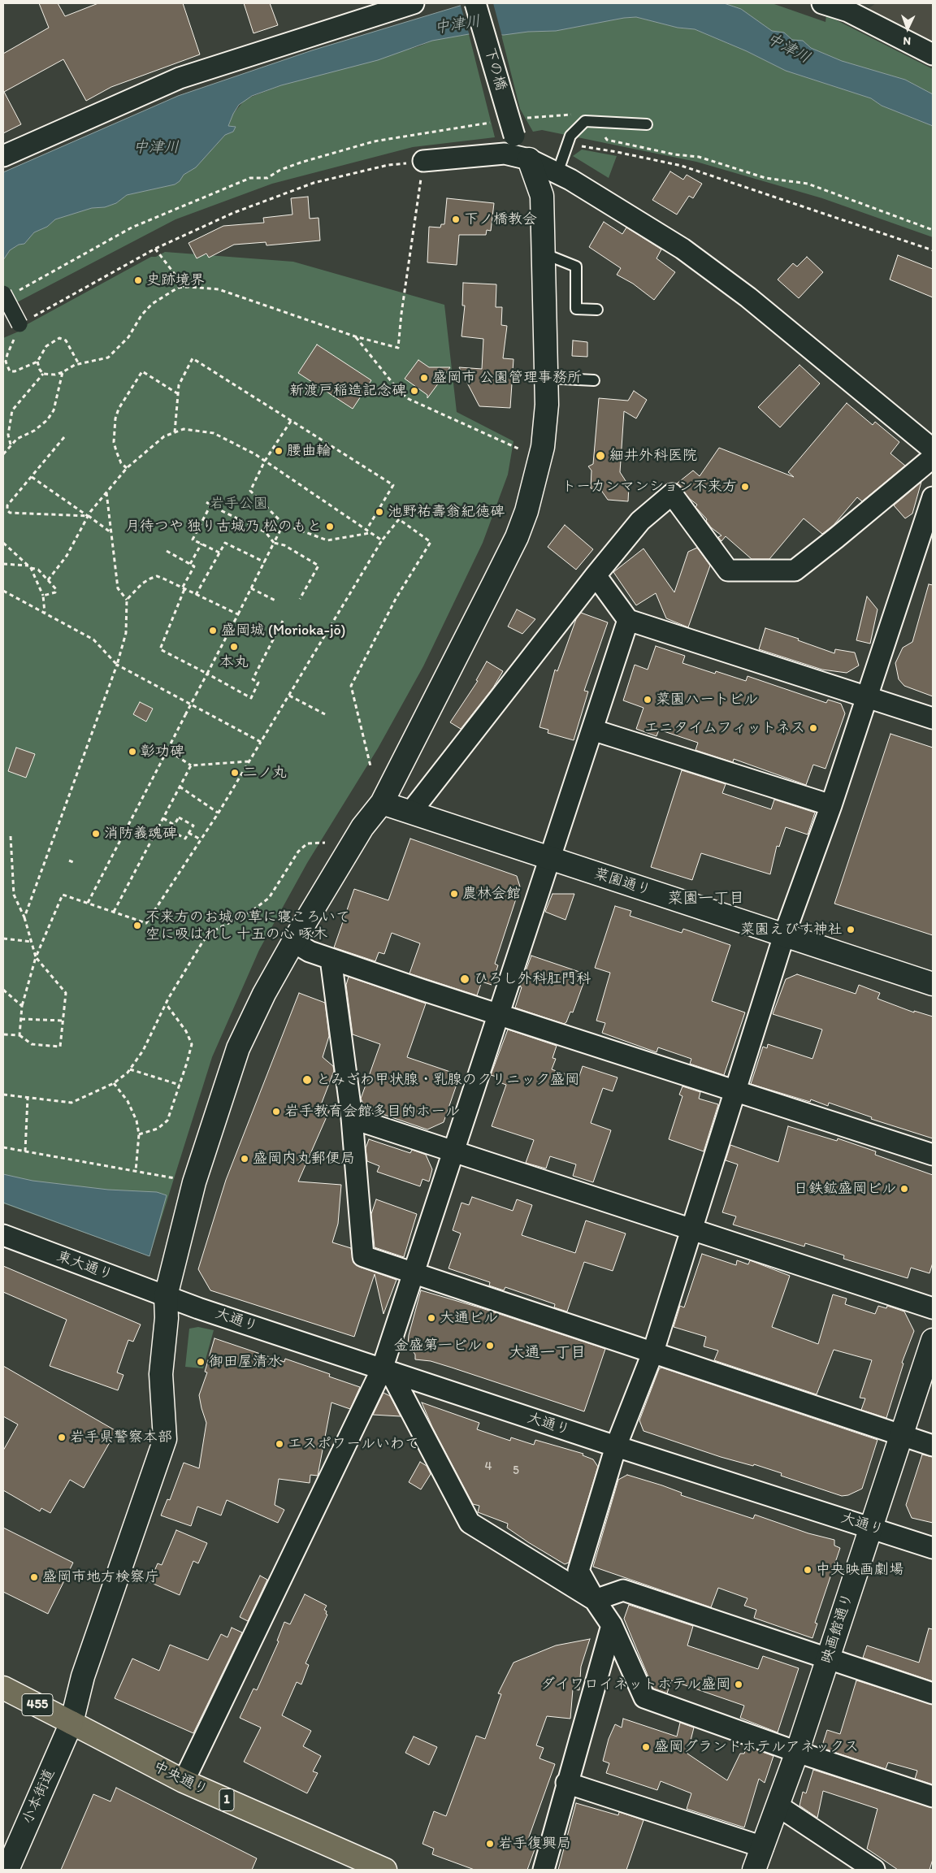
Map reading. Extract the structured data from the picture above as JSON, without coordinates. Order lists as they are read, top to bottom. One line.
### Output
{"streets":{"main road":["455","中央通り","1"],"street":["下の橋","菜園通り","東大通り","大通り","映画館通り","小本街道"]},"crossings":[["下の橋","小本街道"],["菜園通り","小本街道"],["東大通り","大通り"],["東大通り","小本街道"],["大通り","映画館通り"],["大通り","小本街道"],["中央通り","小本街道"]],"districts":["菜園一丁目","大通一丁目"],"water":["中津川"],"parks":["岩手公園"],"places":["下ノ橋教会","史跡境界","盛岡市 公園管理事務所","新渡戸稲造記念碑","腰曲輪","細井外科医院","トーカンマンション不来方","池野祐壽翁紀徳碑","月待つや 独り古城乃 松のもと","盛岡城 (Morioka-jō)","本丸","菜園ハートビル","エニタイムフィットネス","彰功碑","二ノ丸","消防義魂碑","農林会館","不来方のお城の草に寝ころいて 空に吸はれし 十五の心 啄木","菜園えびす神社","ひろし外科肛門科","とみざわ甲状腺・乳腺のクリニック盛岡","岩手教育会館多目的ホール","盛岡内丸郵便局","日鉄鉱盛岡ビル","大通ビル","金盛第一ビル","御田屋清水","岩手県警察本部","エスポワールいわて","中央映画劇場","盛岡市地方検察庁","ダイワロイネットホテル盛岡","盛岡グランドホテルアネックス","岩手復興局"],"house_numbers":["4","5"],"north":"bottom"}
